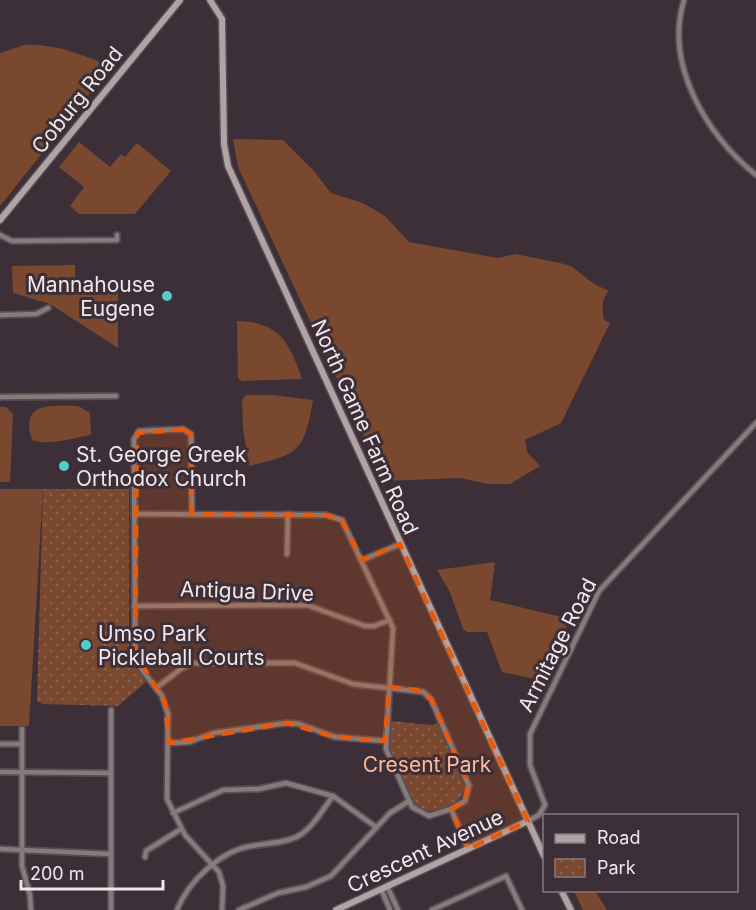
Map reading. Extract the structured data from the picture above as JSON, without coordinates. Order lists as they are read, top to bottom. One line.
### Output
{"streets":{"main road":["Coburg Road","North Game Farm Road","Crescent Avenue"],"street":["Antigua Drive","Armitage Road"]},"crossings":[["North Game Farm Road","Armitage Road"],["North Game Farm Road","Crescent Avenue"],["Armitage Road","Crescent Avenue"]],"parks":["Cresent Park"],"places":["Mannahouse Eugene","St. George Greek Orthodox Church","Umso Park Pickleball Courts"],"legend":["Road","Park"],"scale_bar":"200 m"}
